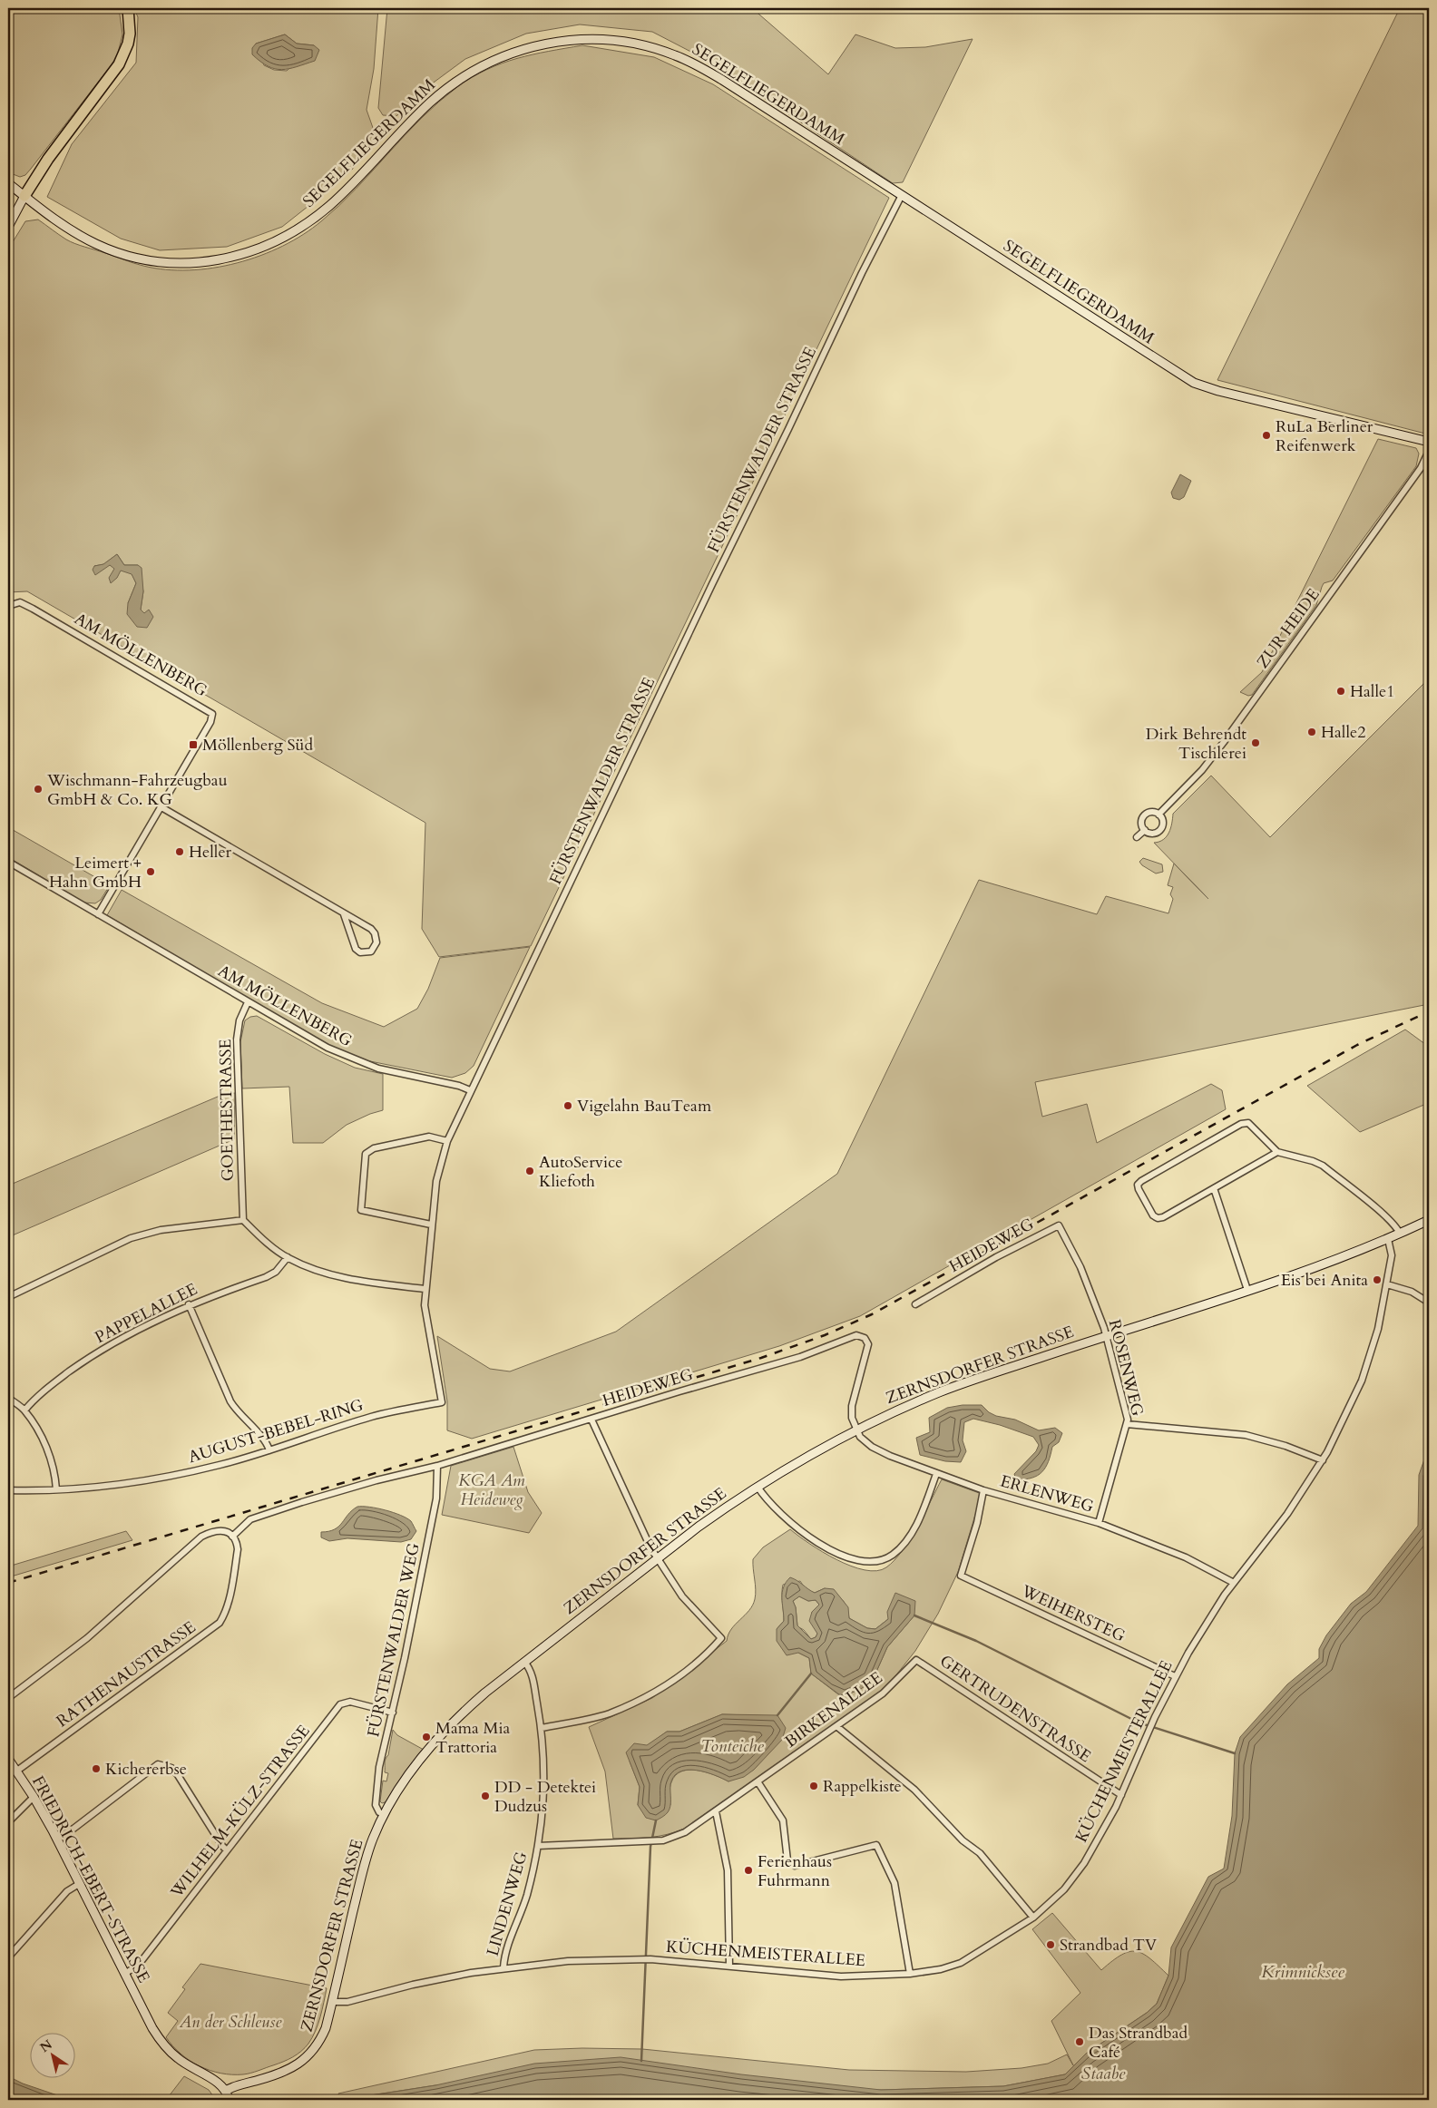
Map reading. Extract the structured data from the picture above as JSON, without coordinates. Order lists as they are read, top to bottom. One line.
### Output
{"streets":{"street":["SEGELFLIEGERDAMM","FÜRSTENWALDER STRASSE","ZUR HEIDE","AM MÖLLENBERG","GOETHESTRASSE","HEIDEWEG","PAPPELALLEE","ZERNSDORFER STRASSE","ROSENWEG","AUGUST-BEBEL-RING","ERLENWEG","WEIHERSTEG","FÜRSTENWALDER WEG","RATHENAUSTRASSE","GERTRUDENSTRASSE","BIRKENALLEE","KÜCHENMEISTERALLEE","WILHELM-KÜLZ-STRASSE","FRIEDRICH-EBERT-STRASSE","LINDENWEG"]},"crossings":[["SEGELFLIEGERDAMM","FÜRSTENWALDER STRASSE"],["FÜRSTENWALDER STRASSE","AM MÖLLENBERG"],["FÜRSTENWALDER STRASSE","AUGUST-BEBEL-RING"],["AM MÖLLENBERG","GOETHESTRASSE"],["HEIDEWEG","ZERNSDORFER STRASSE"],["HEIDEWEG","ROSENWEG"],["HEIDEWEG","ERLENWEG"],["HEIDEWEG","FÜRSTENWALDER WEG"],["HEIDEWEG","RATHENAUSTRASSE"],["ZERNSDORFER STRASSE","ROSENWEG"],["ZERNSDORFER STRASSE","ERLENWEG"],["ZERNSDORFER STRASSE","FÜRSTENWALDER WEG"],["ZERNSDORFER STRASSE","KÜCHENMEISTERALLEE"],["ZERNSDORFER STRASSE","FRIEDRICH-EBERT-STRASSE"],["ZERNSDORFER STRASSE","LINDENWEG"],["ROSENWEG","ERLENWEG"],["ERLENWEG","WEIHERSTEG"],["ERLENWEG","KÜCHENMEISTERALLEE"],["WEIHERSTEG","KÜCHENMEISTERALLEE"],["FÜRSTENWALDER WEG","WILHELM-KÜLZ-STRASSE"],["RATHENAUSTRASSE","FRIEDRICH-EBERT-STRASSE"],["GERTRUDENSTRASSE","BIRKENALLEE"],["GERTRUDENSTRASSE","KÜCHENMEISTERALLEE"],["BIRKENALLEE","LINDENWEG"],["KÜCHENMEISTERALLEE","LINDENWEG"],["WILHELM-KÜLZ-STRASSE","FRIEDRICH-EBERT-STRASSE"]],"water":["Tonteiche","Krimnicksee","Staabe"],"parks":["KGA Am Heideweg","An der Schleuse"],"places":{"other":["RuLa Berliner Reifenwerk","Halle1","Halle2","Dirk Behrendt Tischlerei","Wischmann-Fahrzeugbau GmbH & Co. KG","Heller","Leimert + Hahn GmbH","Vigelahn BauTeam","AutoService Kliefoth","Eis bei Anita","Mama Mia Trattoria","Kichererbse","Rappelkiste","DD - Detektei Dudzus","Ferienhaus Fuhrmann","Strandbad TV","Das Strandbad Café"],"transit":["Möllenberg Süd"]},"north":"top left"}
